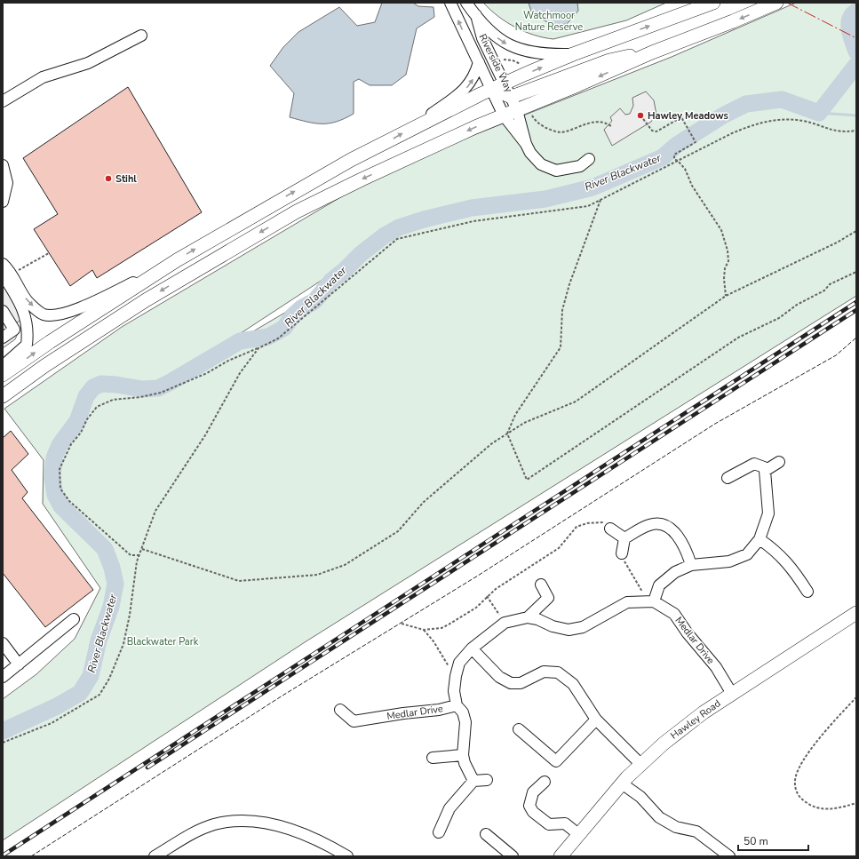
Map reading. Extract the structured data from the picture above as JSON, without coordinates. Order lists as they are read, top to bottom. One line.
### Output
{"streets":{"main road":["Hawley Road"],"street":["Riverside Way","Medlar Drive"]},"crossings":[["Medlar Drive","Hawley Road"]],"water":["River Blackwater"],"parks":["Watchmoor Nature Reserve","Blackwater Park"],"places":["Hawley Meadows","Stihl"],"scale_bar":"50 m"}
